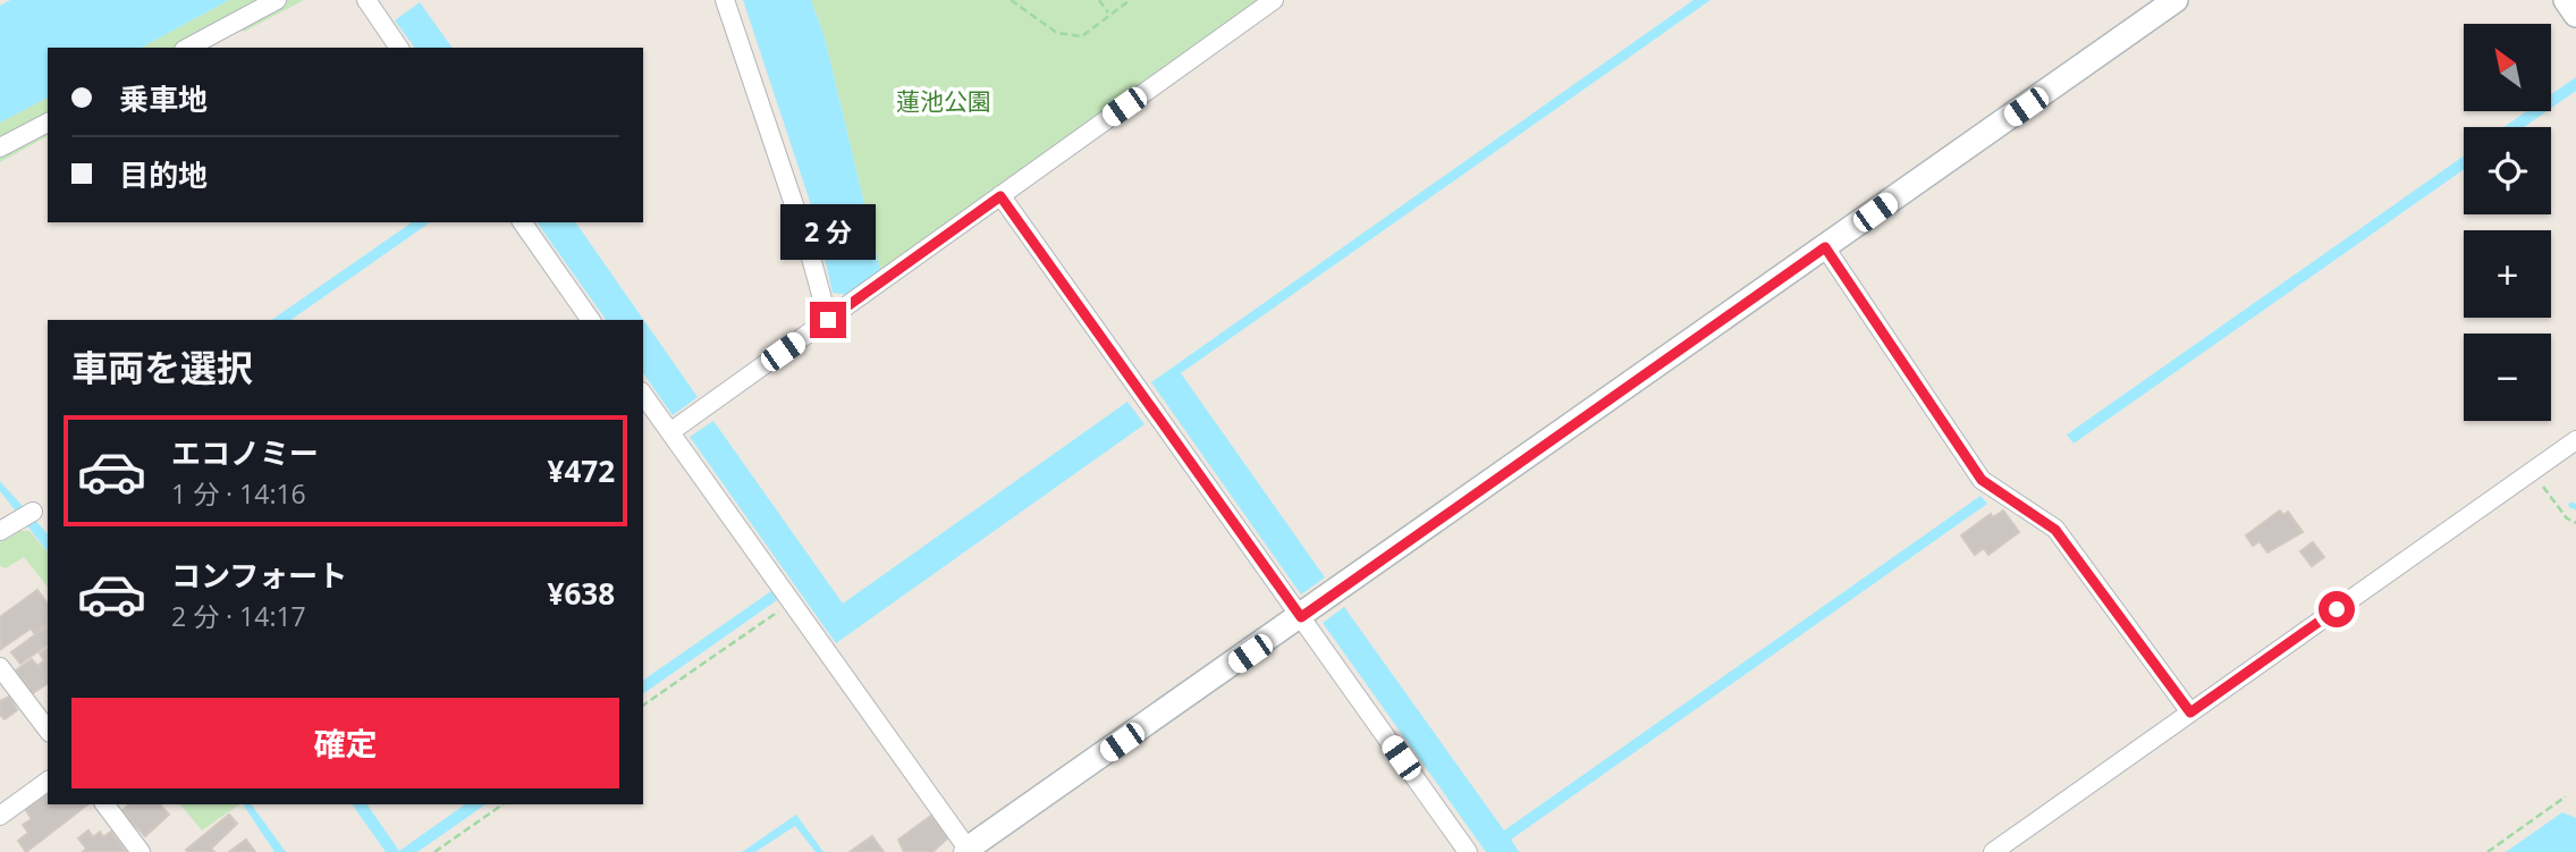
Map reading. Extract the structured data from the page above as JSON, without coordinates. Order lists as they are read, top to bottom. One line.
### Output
{"parks":["蓮池公園"],"north":"top left","page":{"map_buttons":["+","−"],"banner":["乗車地","目的地"],"bubble":"2 分","heading":"車両を選択","list":[{"name":"エコノミー","note":"1 分 · 14:16","value":"¥472"},{"name":"コンフォート","note":"2 分 · 14:17","value":"¥638"}],"buttons":"確定"}}
